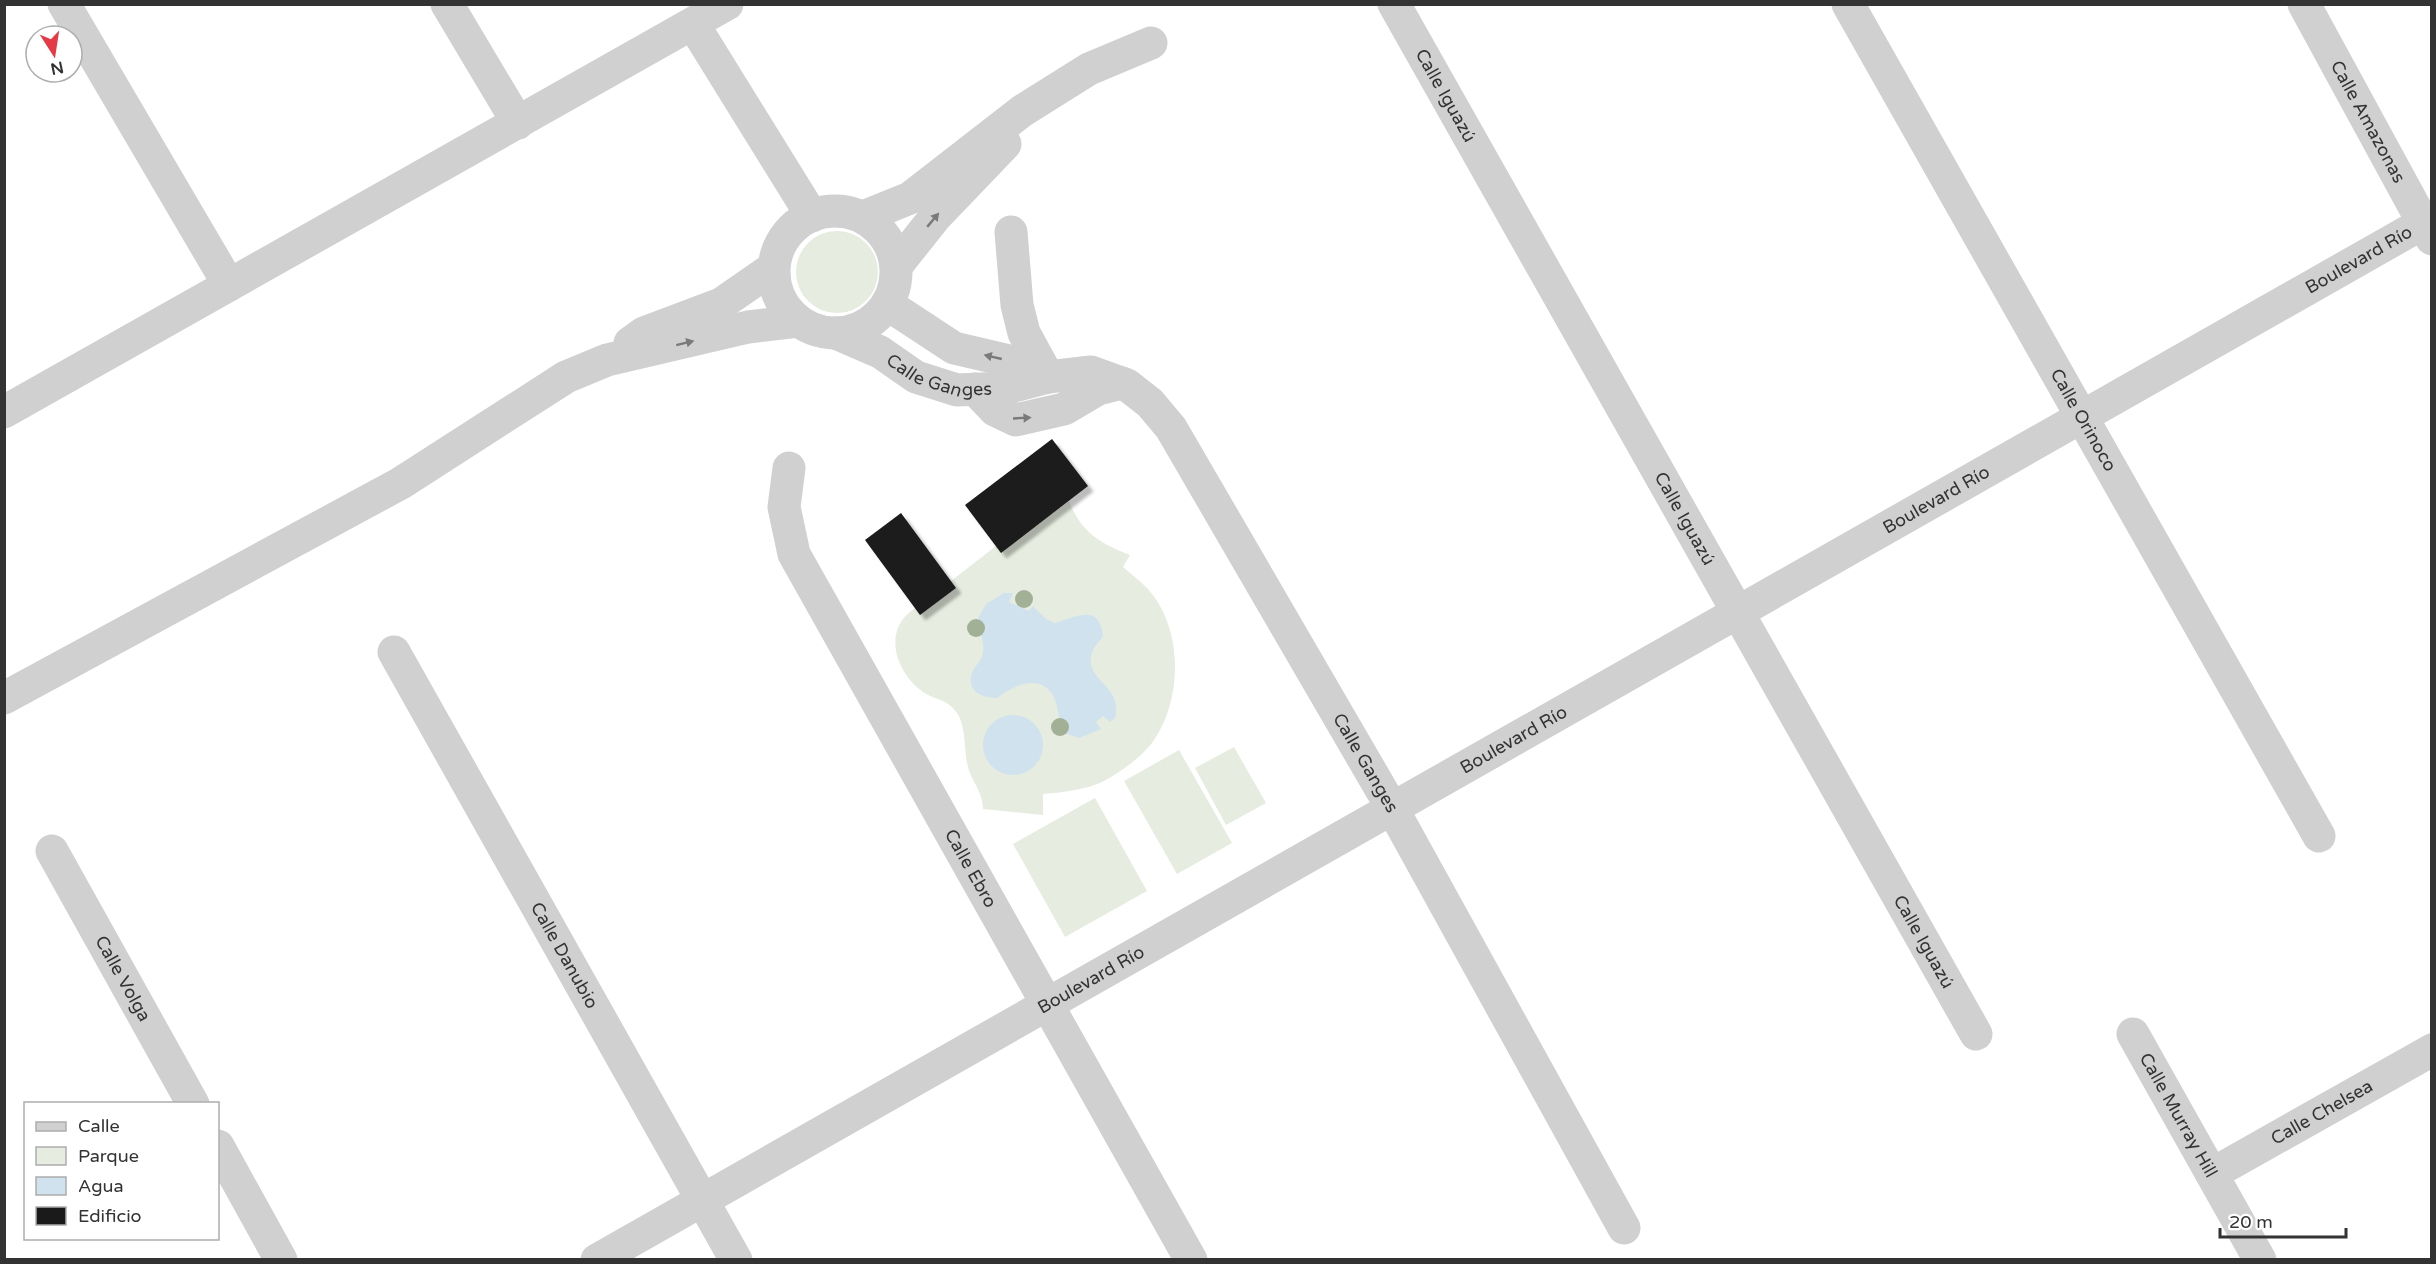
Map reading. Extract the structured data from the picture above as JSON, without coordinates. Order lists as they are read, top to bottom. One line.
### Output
{"streets":{"street":["Calle Iguazú","Calle Amazonas","Boulevard Río","Calle Ganges","Calle Orinoco","Calle Ebro","Calle Danubio","Calle Volga","Calle Chelsea","Calle Murray Hill"]},"crossings":[["Calle Iguazú","Boulevard Río"],["Calle Amazonas","Boulevard Río"],["Boulevard Río","Calle Ganges"],["Boulevard Río","Calle Orinoco"],["Boulevard Río","Calle Ebro"],["Boulevard Río","Calle Danubio"],["Calle Chelsea","Calle Murray Hill"]],"legend":["Calle","Parque","Agua","Edificio"],"scale_bar":"20 m","north":"bottom"}
